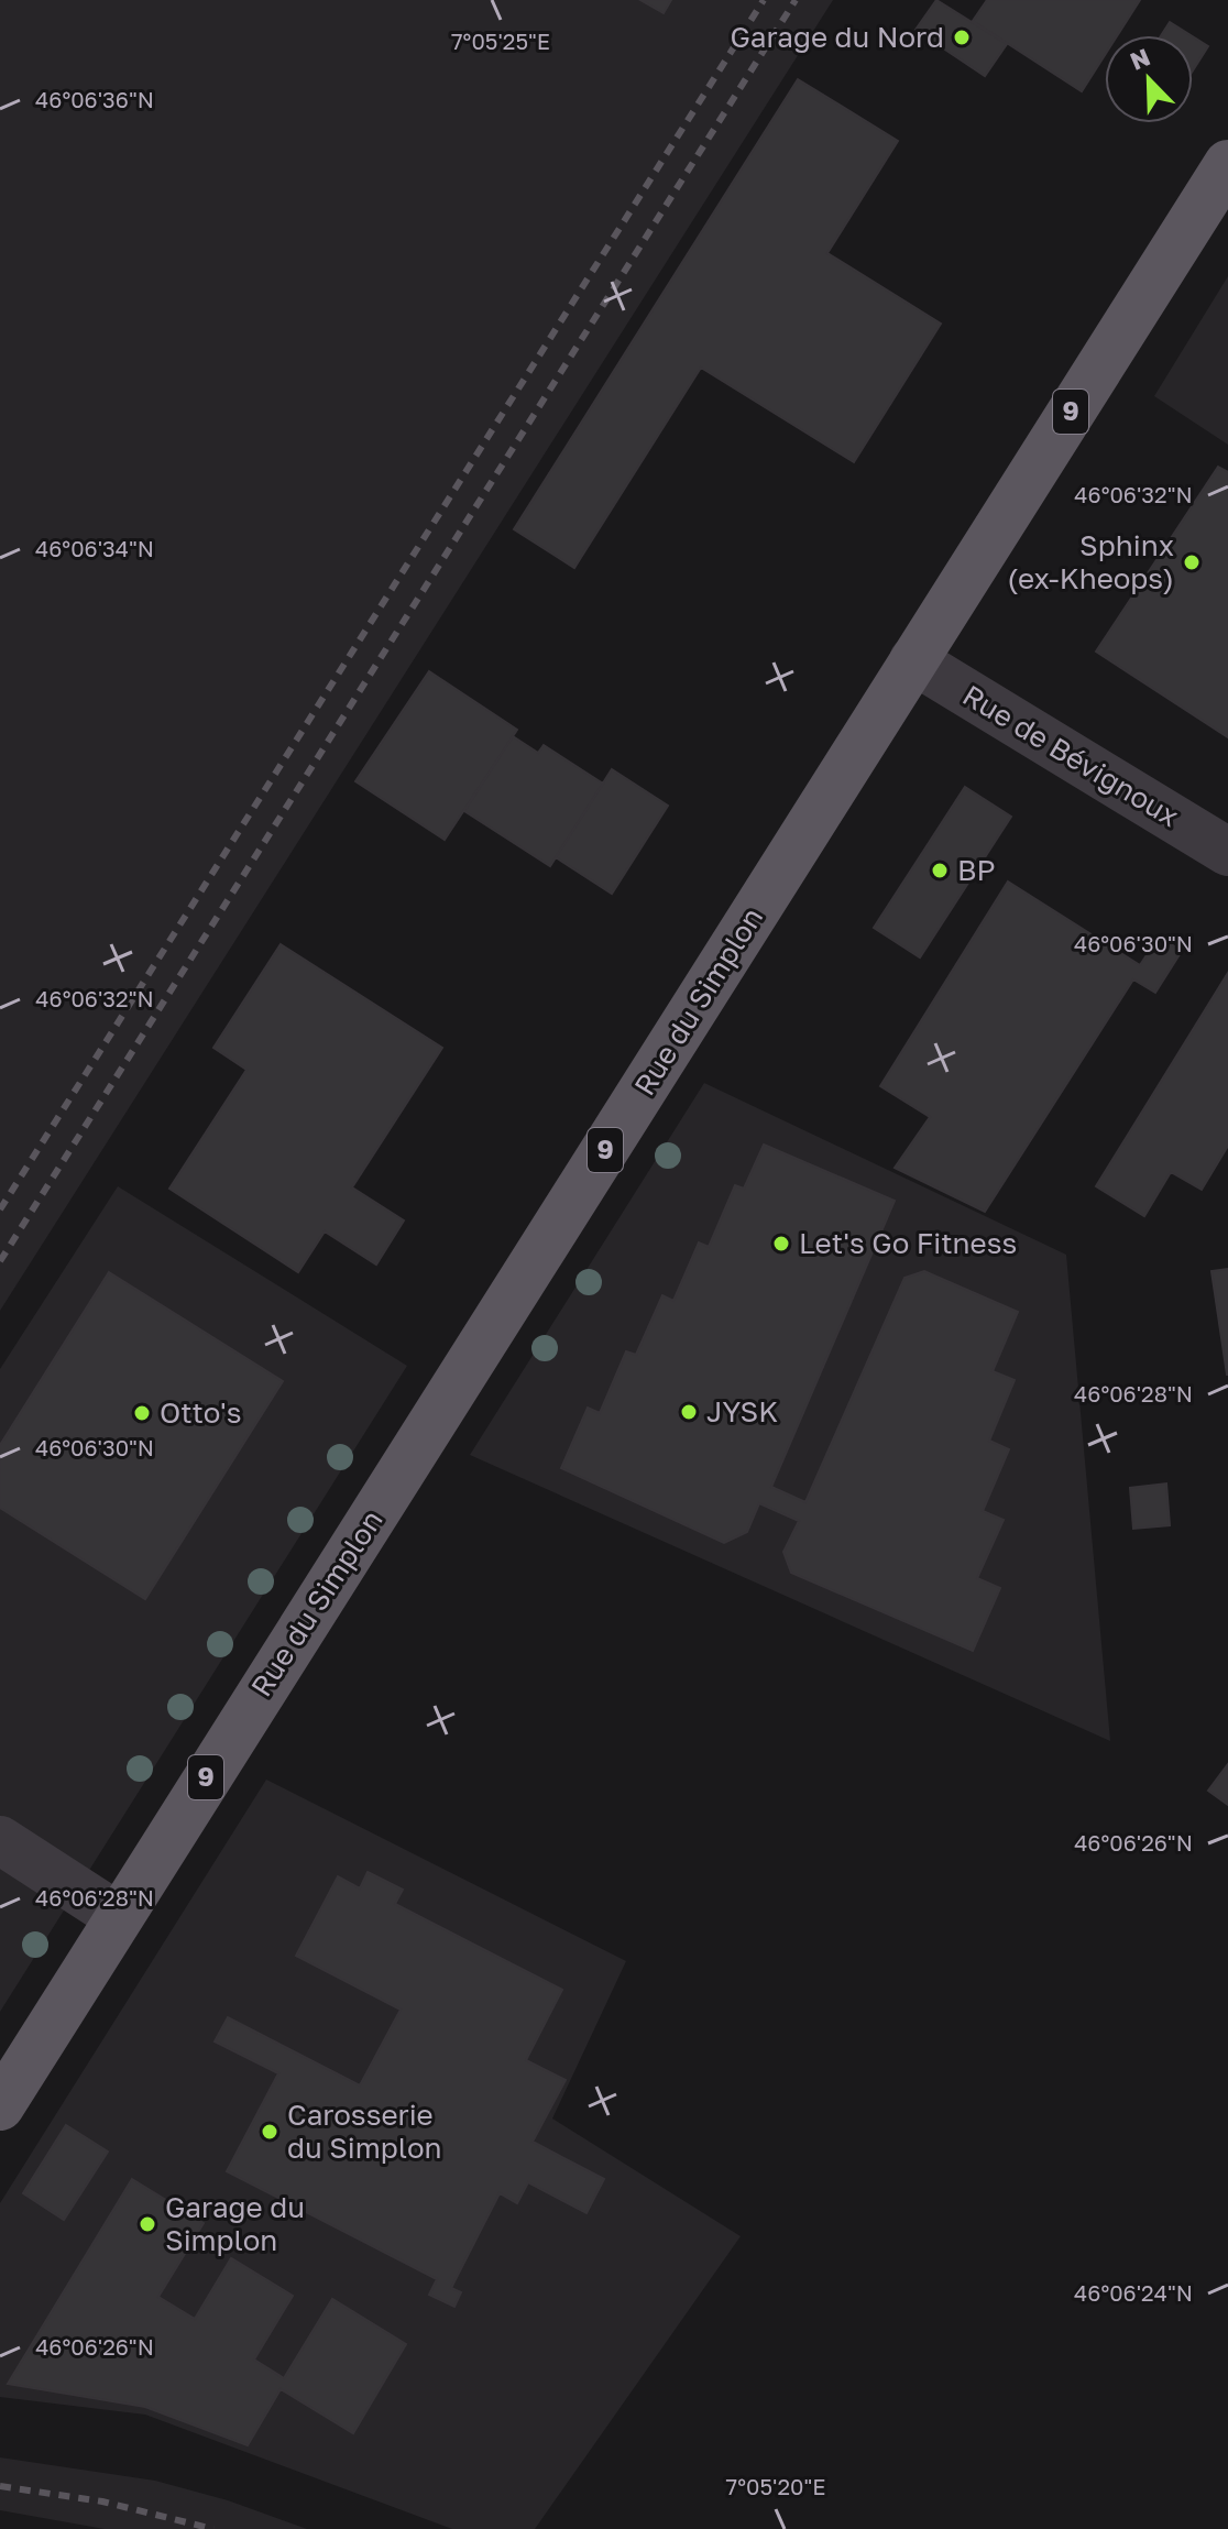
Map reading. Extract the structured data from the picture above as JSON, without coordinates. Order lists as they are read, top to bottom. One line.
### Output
{"streets":{"main road":["9","Rue du Simplon"],"street":["Rue de Bévignoux"]},"crossings":[["Rue de Bévignoux","Rue du Simplon"]],"places":["Garage du Nord","Sphinx (ex-Kheops)","BP","Let's Go Fitness","JYSK","Otto's","Carosserie du Simplon","Garage du Simplon"],"north":"top left","coordinates":["7°05'25\"E","46°06'36\"N","46°06'32\"N","46°06'34\"N","46°06'30\"N","46°06'28\"N","46°06'26\"N","46°06'24\"N","7°05'20\"E"]}
